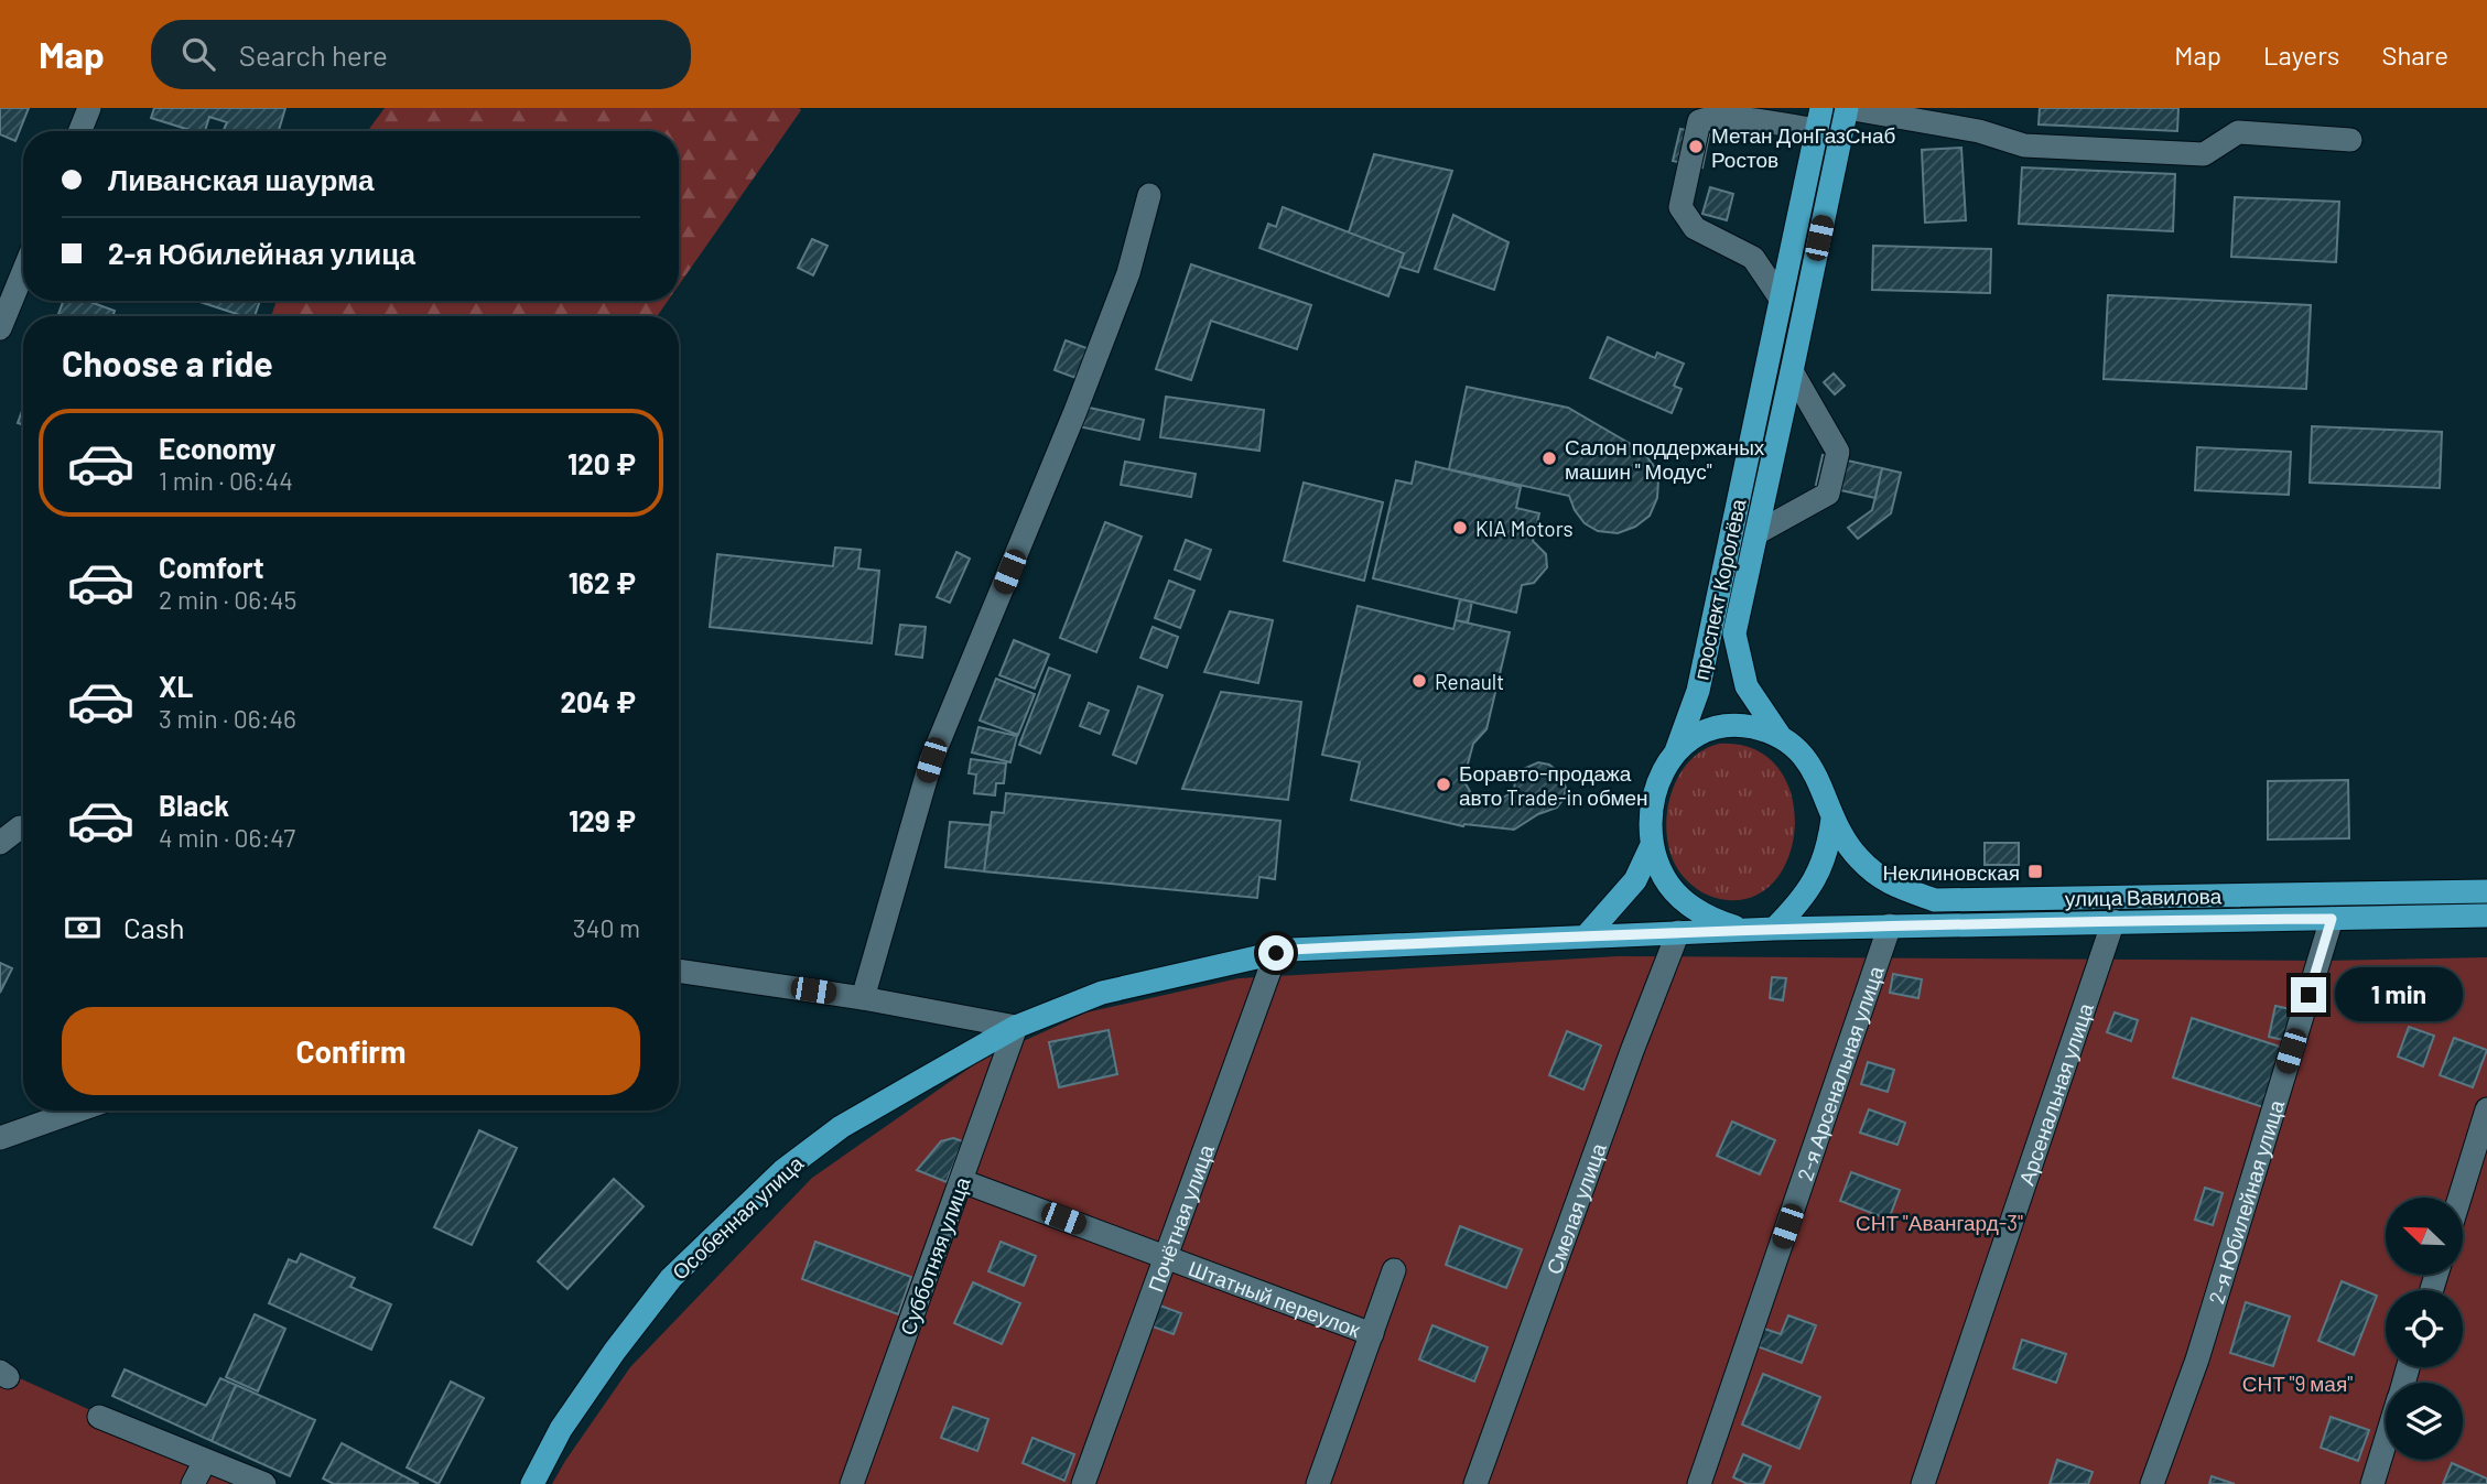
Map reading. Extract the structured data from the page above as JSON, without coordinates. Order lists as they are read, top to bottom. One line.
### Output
{"streets":{"main road":["проспект Королёва","улица Вавилова","Особенная улица"],"street":["2-я Арсенальная улица","Арсенальная улица","2-я Юбилейная улица","Смелая улица","Почётная улица","Субботняя улица","Штатный переулок"]},"crossings":[["проспект Королёва","улица Вавилова"],["улица Вавилова","2-я Арсенальная улица"],["улица Вавилова","Арсенальная улица"],["улица Вавилова","2-я Юбилейная улица"],["улица Вавилова","Смелая улица"],["улица Вавилова","Особенная улица"],["улица Вавилова","Почётная улица"],["улица Вавилова","Субботняя улица"],["Особенная улица","Субботняя улица"],["Почётная улица","Штатный переулок"],["Субботняя улица","Штатный переулок"]],"parks":["СНТ \"Авангард-3\"","СНТ \"9 мая\""],"places":{"other":["Метан ДонГазСнаб Ростов","Салон поддержаных машин \" Модус\"","KIA Motors","Renault","Боравто-продажа авто Trade-in обмен"],"transit":["Неклиновская"]},"north":"top left","page":{"header":"Map","search":"Search here","nav":["Map","Layers","Share"],"banner":["Ливанская шаурма","2-я Юбилейная улица"],"heading":"Choose a ride","list":[{"name":"Economy","note":"1 min · 06:44","value":"120 ₽"},{"name":"Comfort","note":"2 min · 06:45","value":"162 ₽"},{"name":"XL","note":"3 min · 06:46","value":"204 ₽"},{"name":"Black","note":"4 min · 06:47","value":"129 ₽"}],"pay":["Cash","340 m"],"bubble":"1 min","buttons":"Confirm"}}
